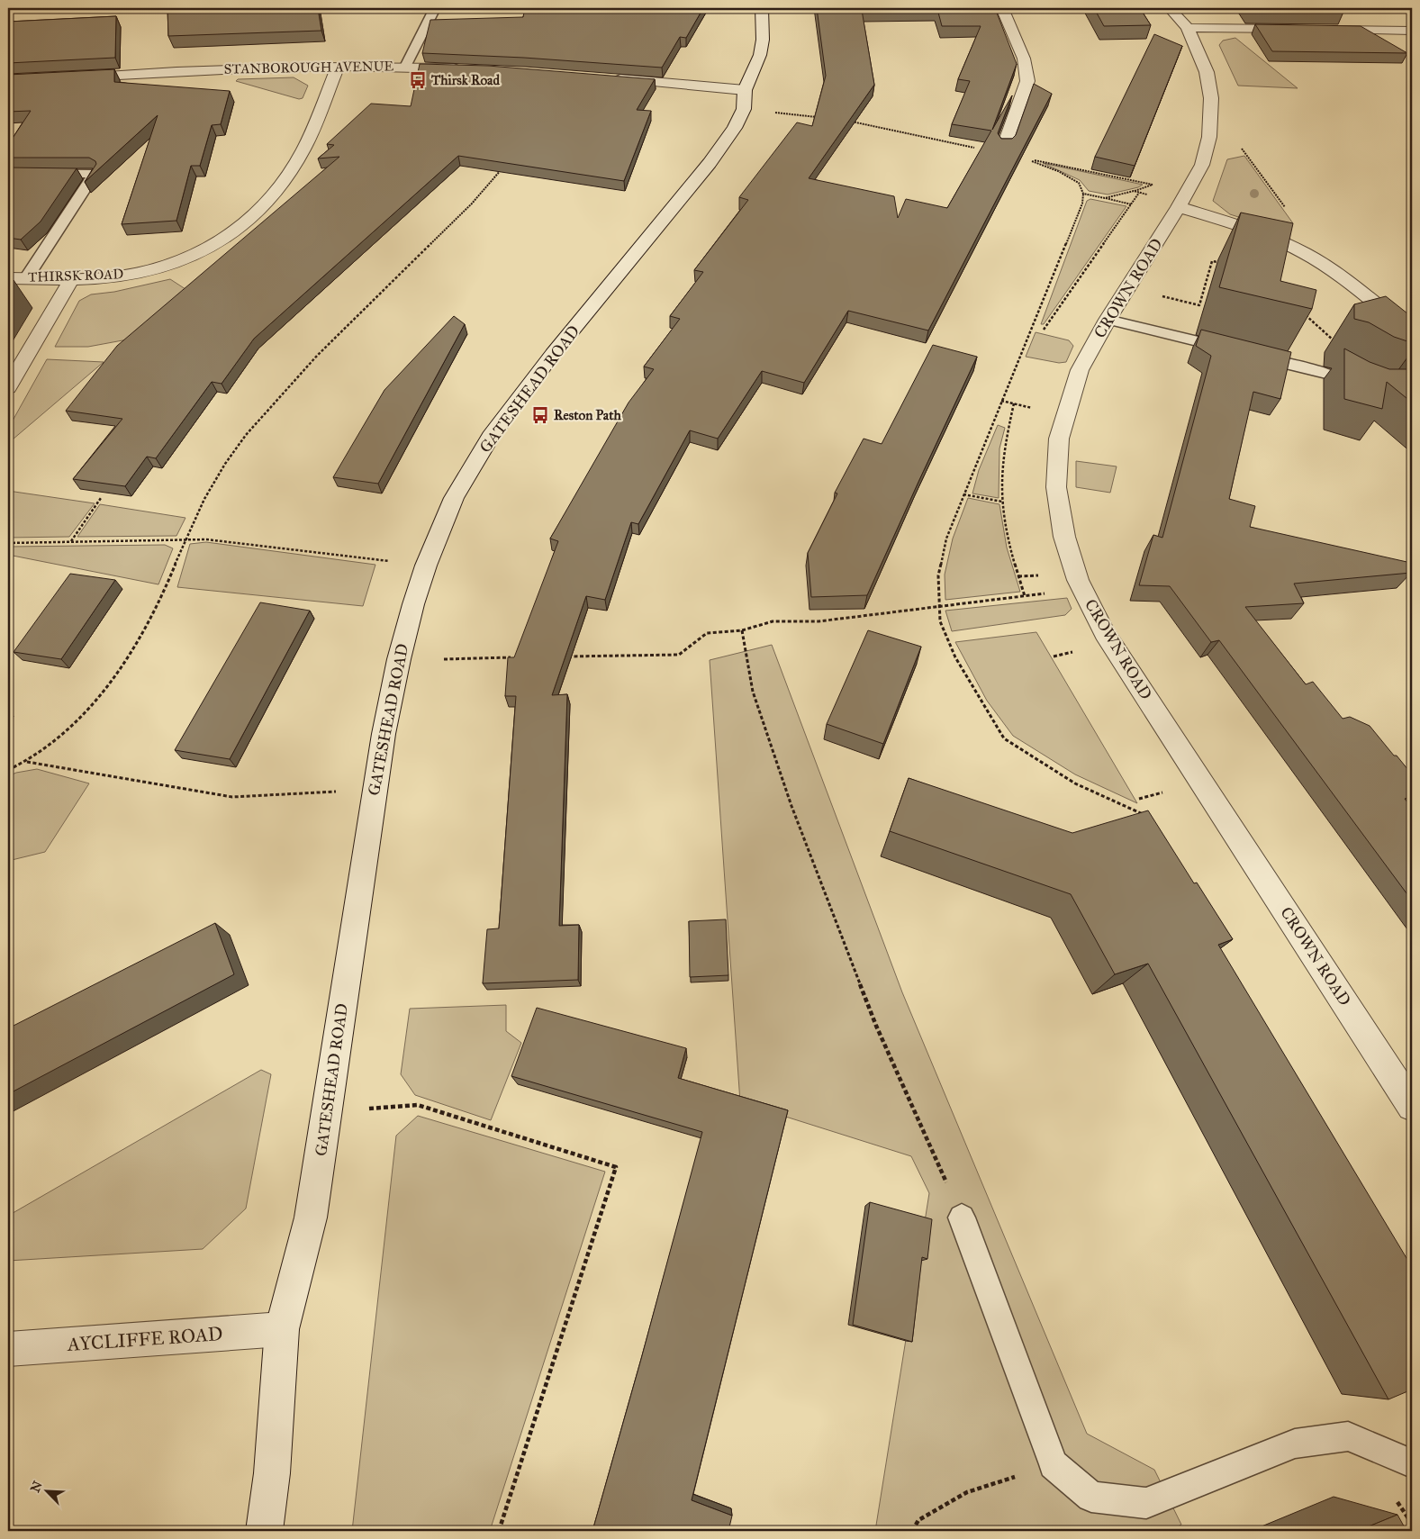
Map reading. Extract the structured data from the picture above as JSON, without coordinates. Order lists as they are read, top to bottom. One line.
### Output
{"streets":{"street":["STANBOROUGH AVENUE","THIRSK ROAD","CROWN ROAD","GATESHEAD ROAD","AYCLIFFE ROAD"]},"crossings":[["STANBOROUGH AVENUE","THIRSK ROAD"],["GATESHEAD ROAD","AYCLIFFE ROAD"]],"places":{"bus stop":["Thirsk Road","Reston Path"]},"north":"top left"}
